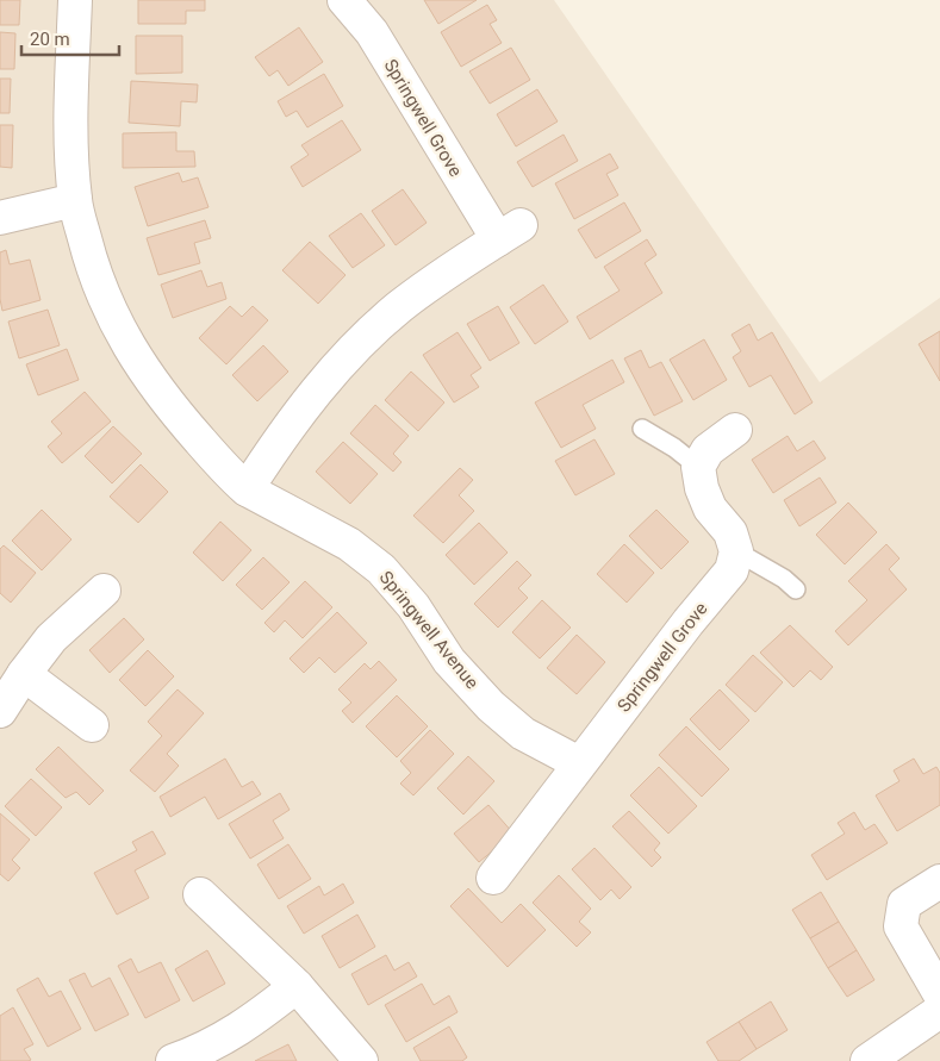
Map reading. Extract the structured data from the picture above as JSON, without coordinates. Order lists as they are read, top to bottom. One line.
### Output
{"streets":{"street":["Springwell Grove","Springwell Avenue"]},"crossings":[["Springwell Grove","Springwell Avenue"]],"scale_bar":"20 m"}
